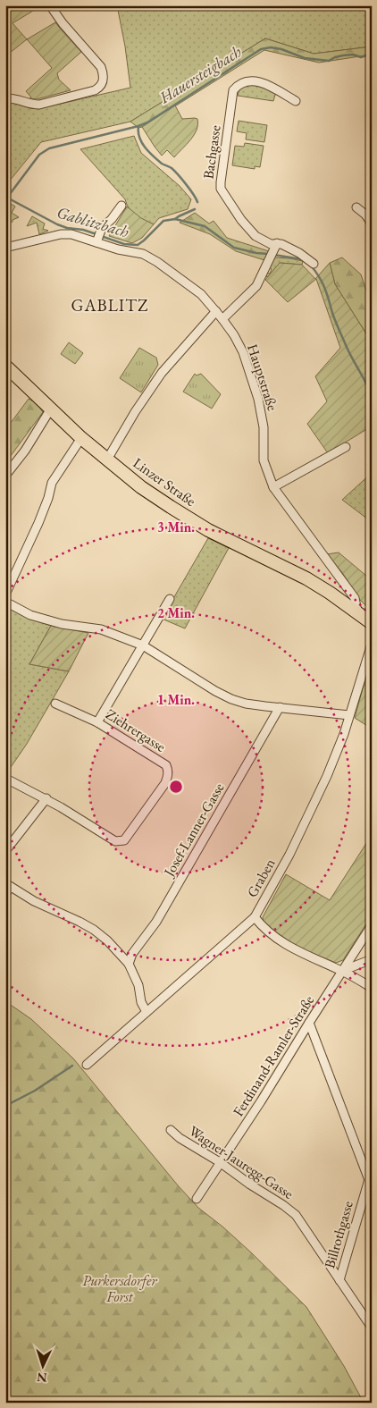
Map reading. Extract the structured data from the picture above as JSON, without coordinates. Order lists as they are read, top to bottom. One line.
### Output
{"streets":{"main road":["Linzer Straße"],"street":["Bachgasse","Hauptstraße","Ziehrergasse","Josef-Lanner-Gasse","Graben","Ferdinand-Ramler-Straße","Wagner-Jauregg-Gasse","Billrothgasse"]},"crossings":[["Hauptstraße","Linzer Straße"],["Ferdinand-Ramler-Straße","Wagner-Jauregg-Gasse"],["Wagner-Jauregg-Gasse","Billrothgasse"]],"districts":["GABLITZ"],"water":["Hauersteigbach","Gablitzbach"],"parks":["Purkersdorfer Forst"],"north":"bottom","rings":["3 Min.","2 Min.","1 Min."]}
